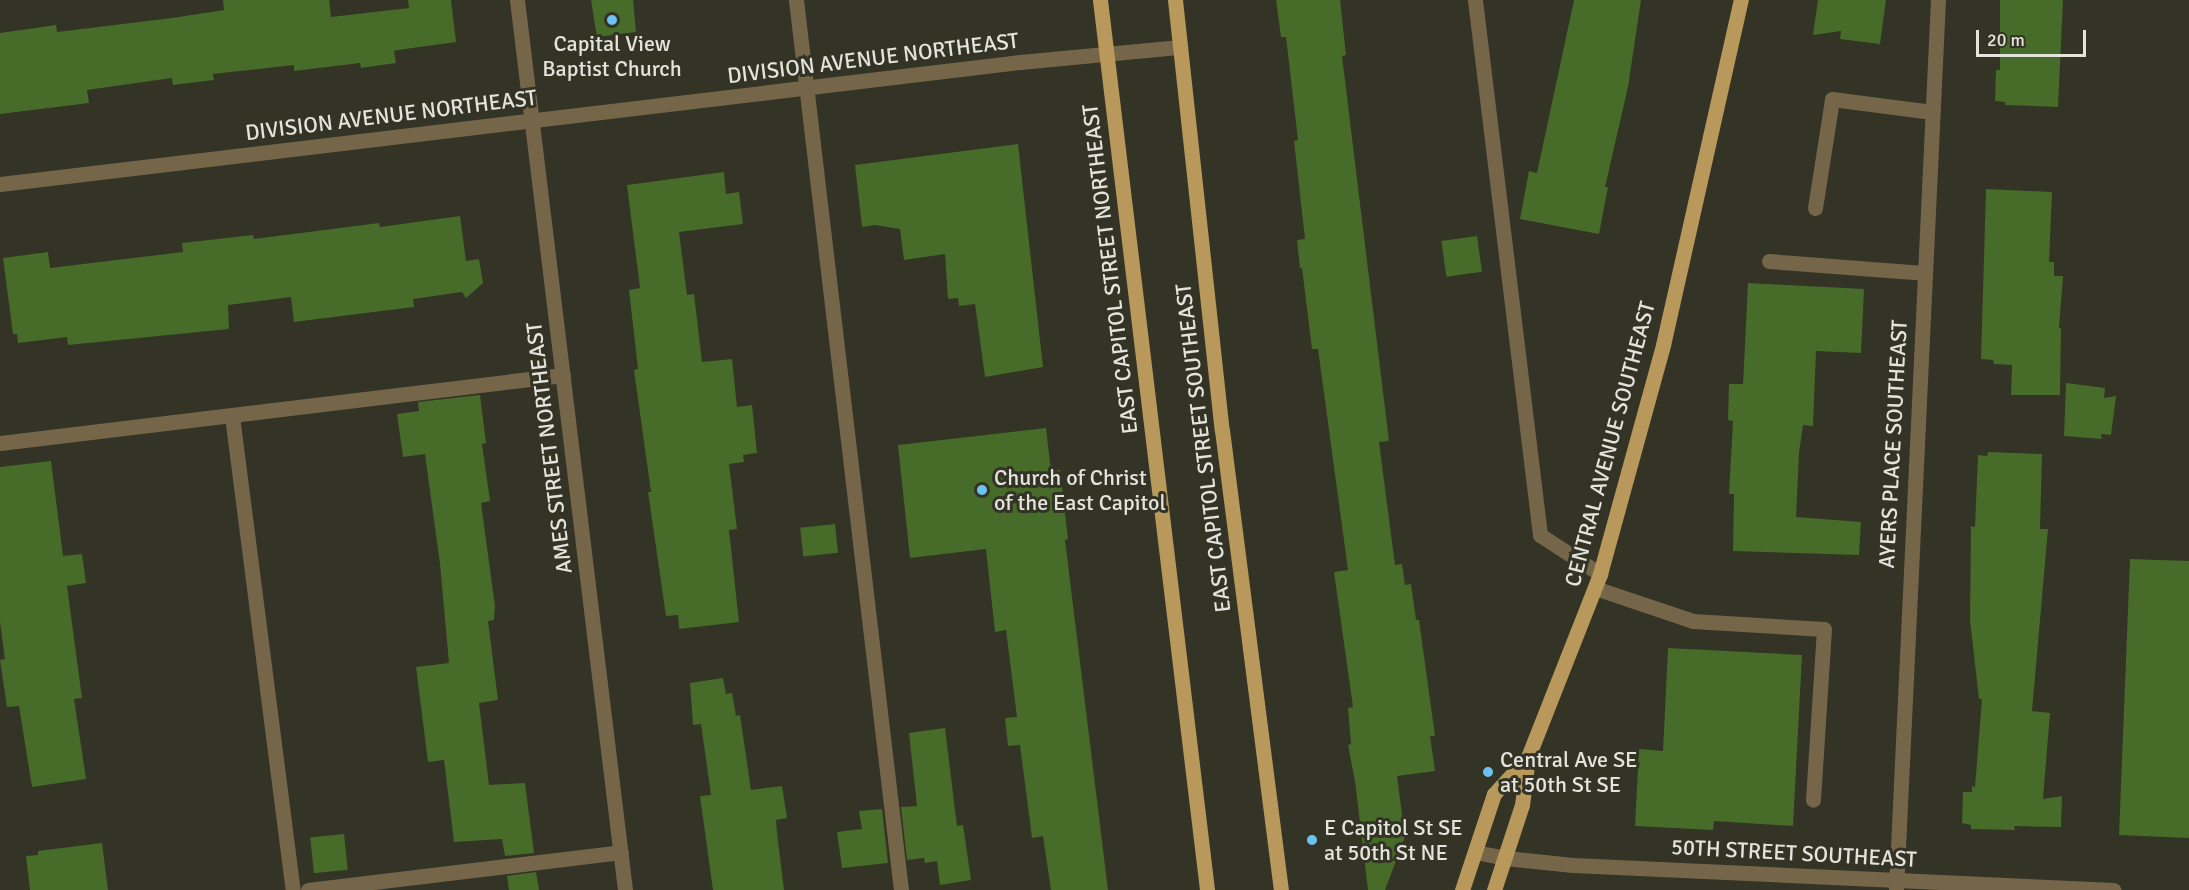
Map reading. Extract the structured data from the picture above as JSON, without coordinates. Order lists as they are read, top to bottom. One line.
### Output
{"streets":{"main road":["EAST CAPITOL STREET NORTHEAST","CENTRAL AVENUE SOUTHEAST","EAST CAPITOL STREET SOUTHEAST"],"street":["DIVISION AVENUE NORTHEAST","AYERS PLACE SOUTHEAST","AMES STREET NORTHEAST","50TH STREET SOUTHEAST"]},"crossings":[["DIVISION AVENUE NORTHEAST","EAST CAPITOL STREET NORTHEAST"],["DIVISION AVENUE NORTHEAST","AMES STREET NORTHEAST"],["DIVISION AVENUE NORTHEAST","EAST CAPITOL STREET SOUTHEAST"],["CENTRAL AVENUE SOUTHEAST","50TH STREET SOUTHEAST"],["AYERS PLACE SOUTHEAST","50TH STREET SOUTHEAST"]],"places":["Capital View Baptist Church","Church of Christ of the East Capitol","Central Ave SE at 50th St SE","E Capitol St SE at 50th St NE"],"scale_bar":"20 m"}
